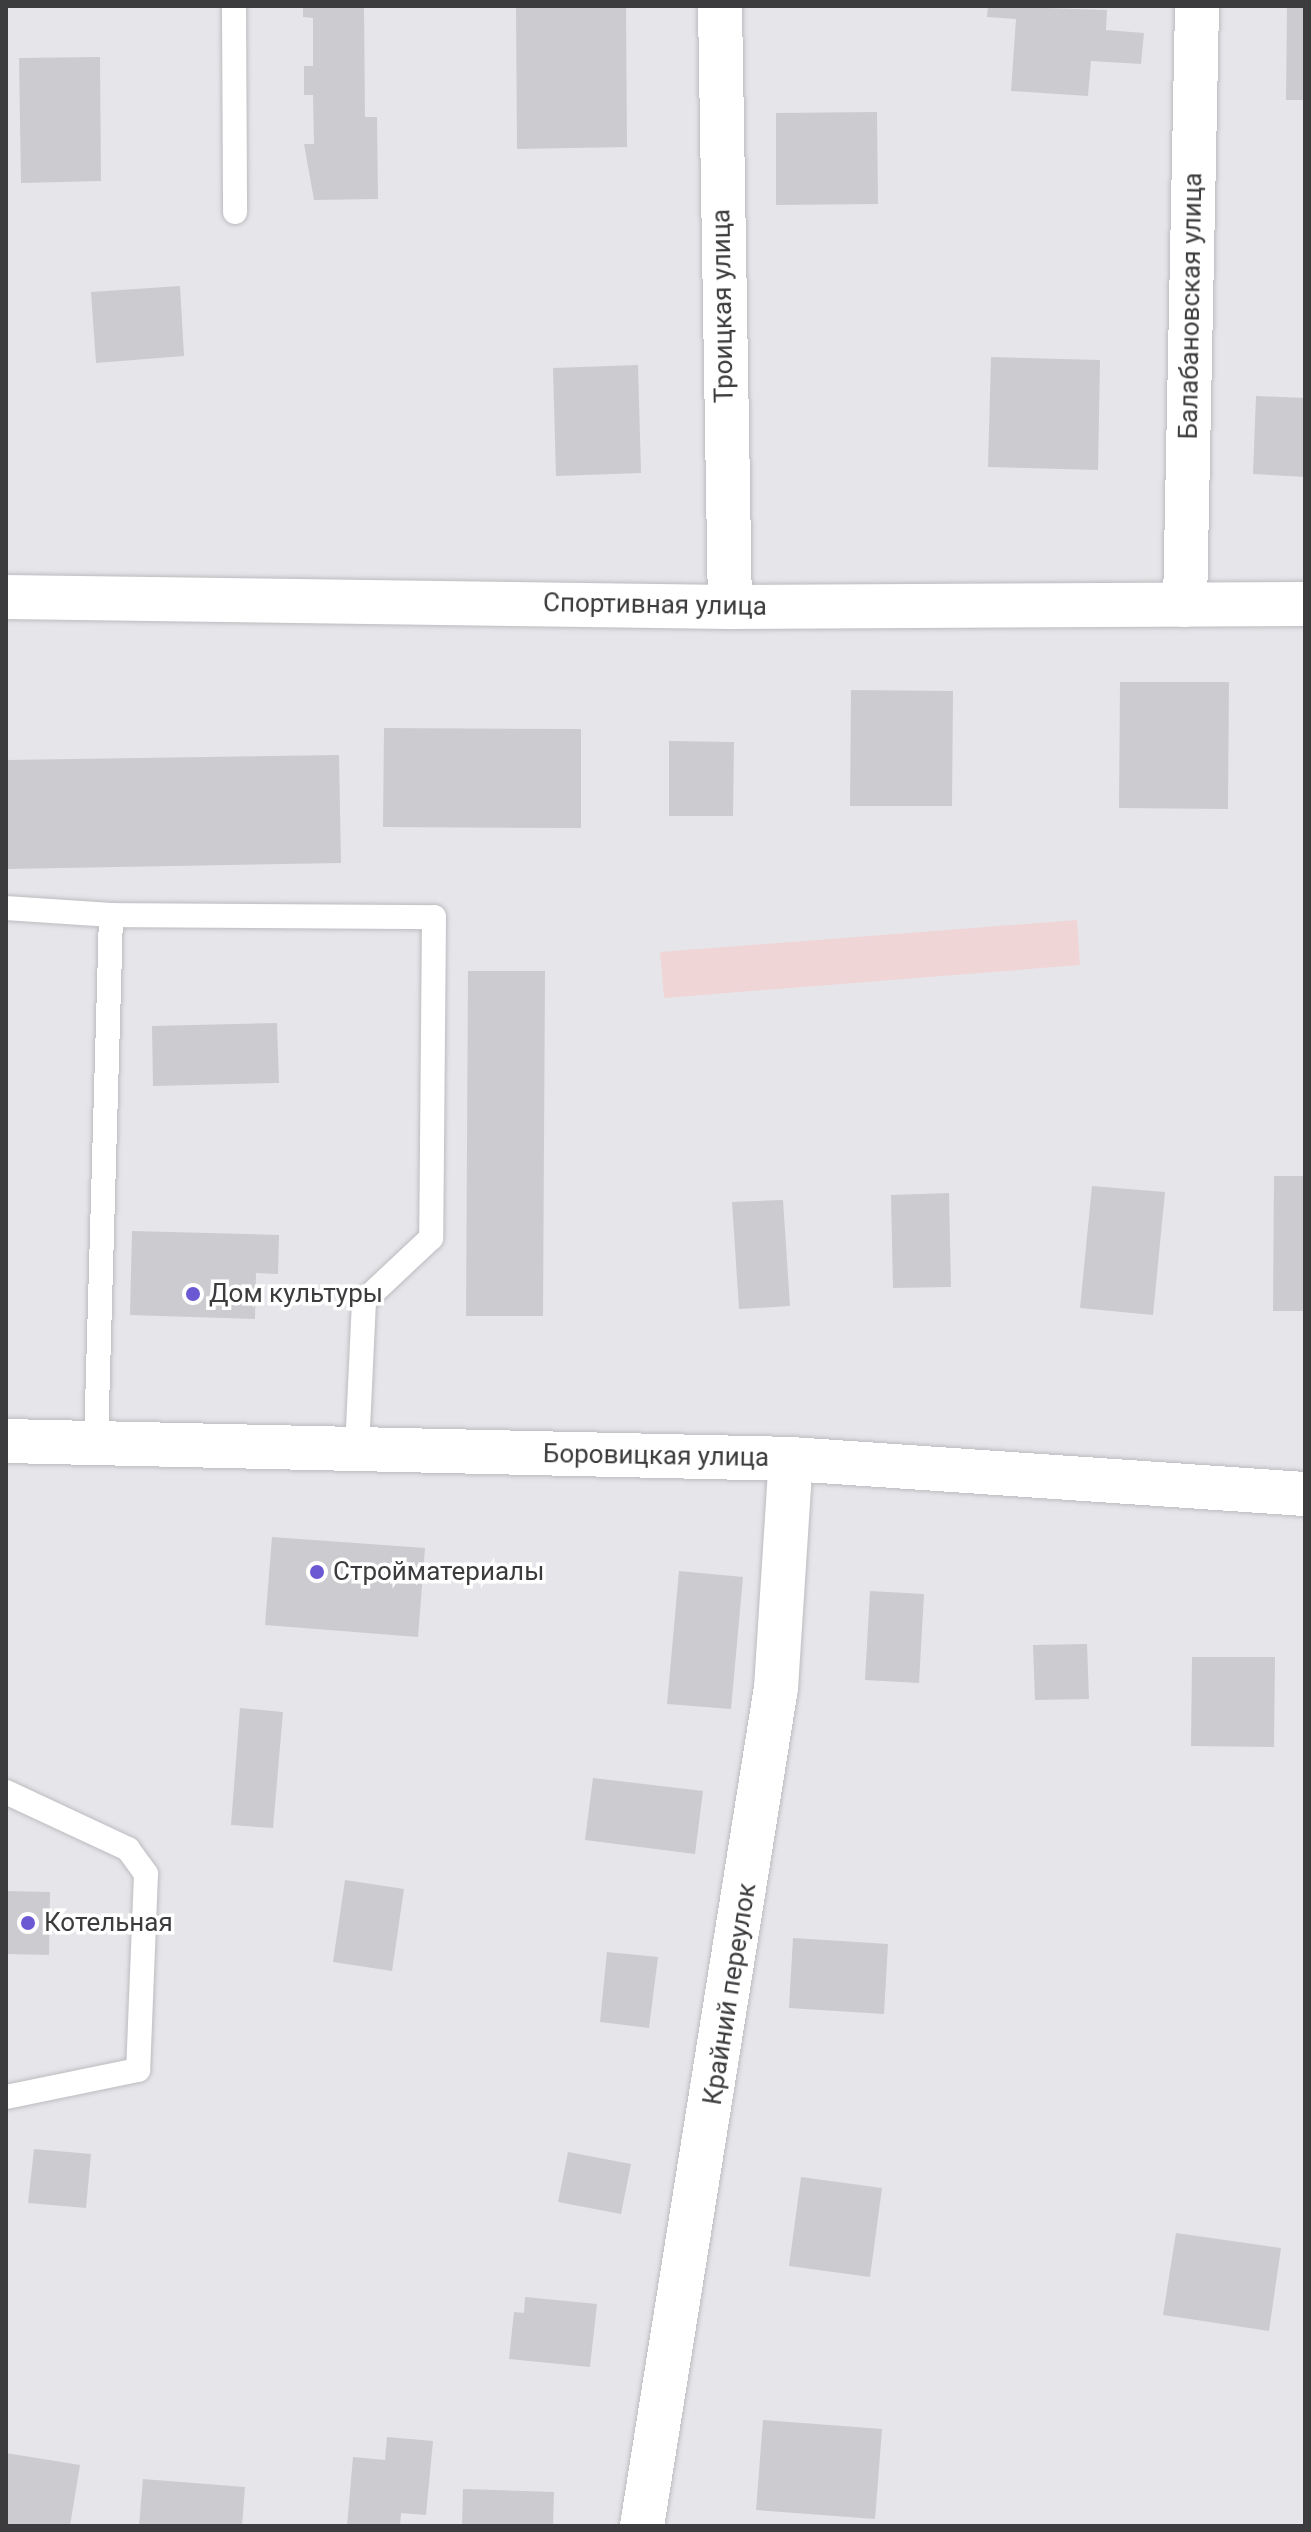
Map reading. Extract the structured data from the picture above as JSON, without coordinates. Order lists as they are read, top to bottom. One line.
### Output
{"streets":{"street":["Троицкая улица","Балабановская улица","Спортивная улица","Боровицкая улица","Крайний переулок"]},"crossings":[["Троицкая улица","Спортивная улица"],["Балабановская улица","Спортивная улица"],["Боровицкая улица","Крайний переулок"]],"places":["Дом культуры","Стройматериалы","Котельная"]}
